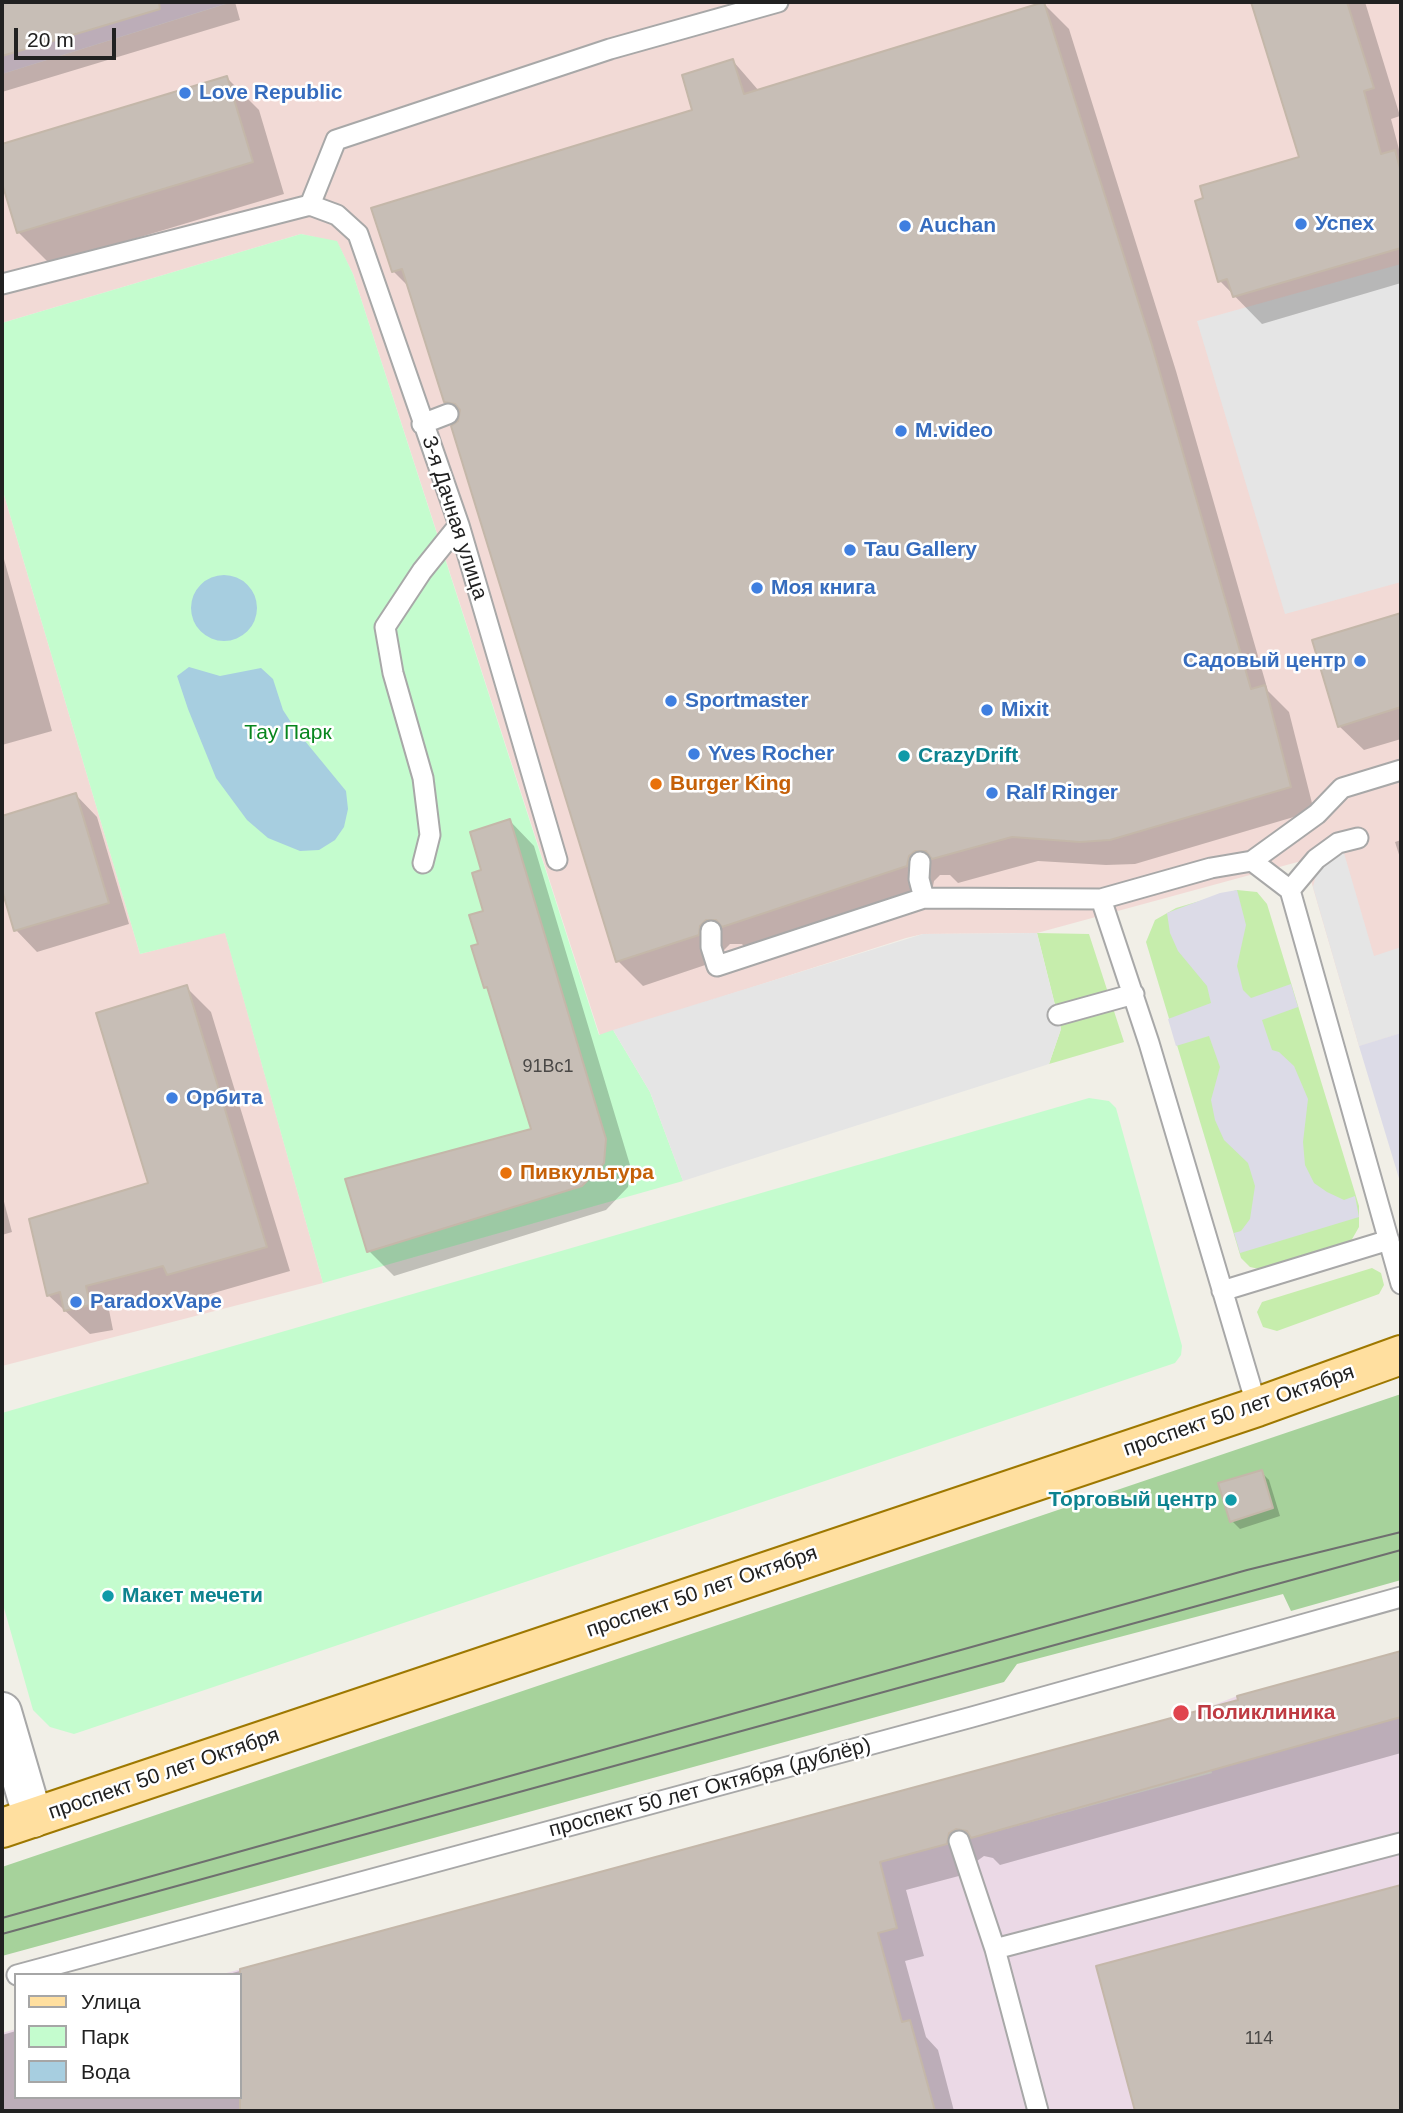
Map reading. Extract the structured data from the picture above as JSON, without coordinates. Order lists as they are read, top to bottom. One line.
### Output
{"streets":{"main road":["проспект 50 лет Октября"],"lane":["3-я Дачная улица","проспект 50 лет Октября (дублёр)"]},"parks":["Тау Парк"],"places":["Love Republic","Успех","Auchan","M.video","Tau Gallery","Моя книга","Садовый центр","Sportmaster","Mixit","Yves Rocher","CrazyDrift","Burger King","Ralf Ringer","Орбита","Пивкультура","ParadoxVape","Торговый центр","Макет мечети","Поликлиника"],"house_numbers":["91Вс1","114"],"legend":["Улица","Парк","Вода"],"scale_bar":"20 m"}
